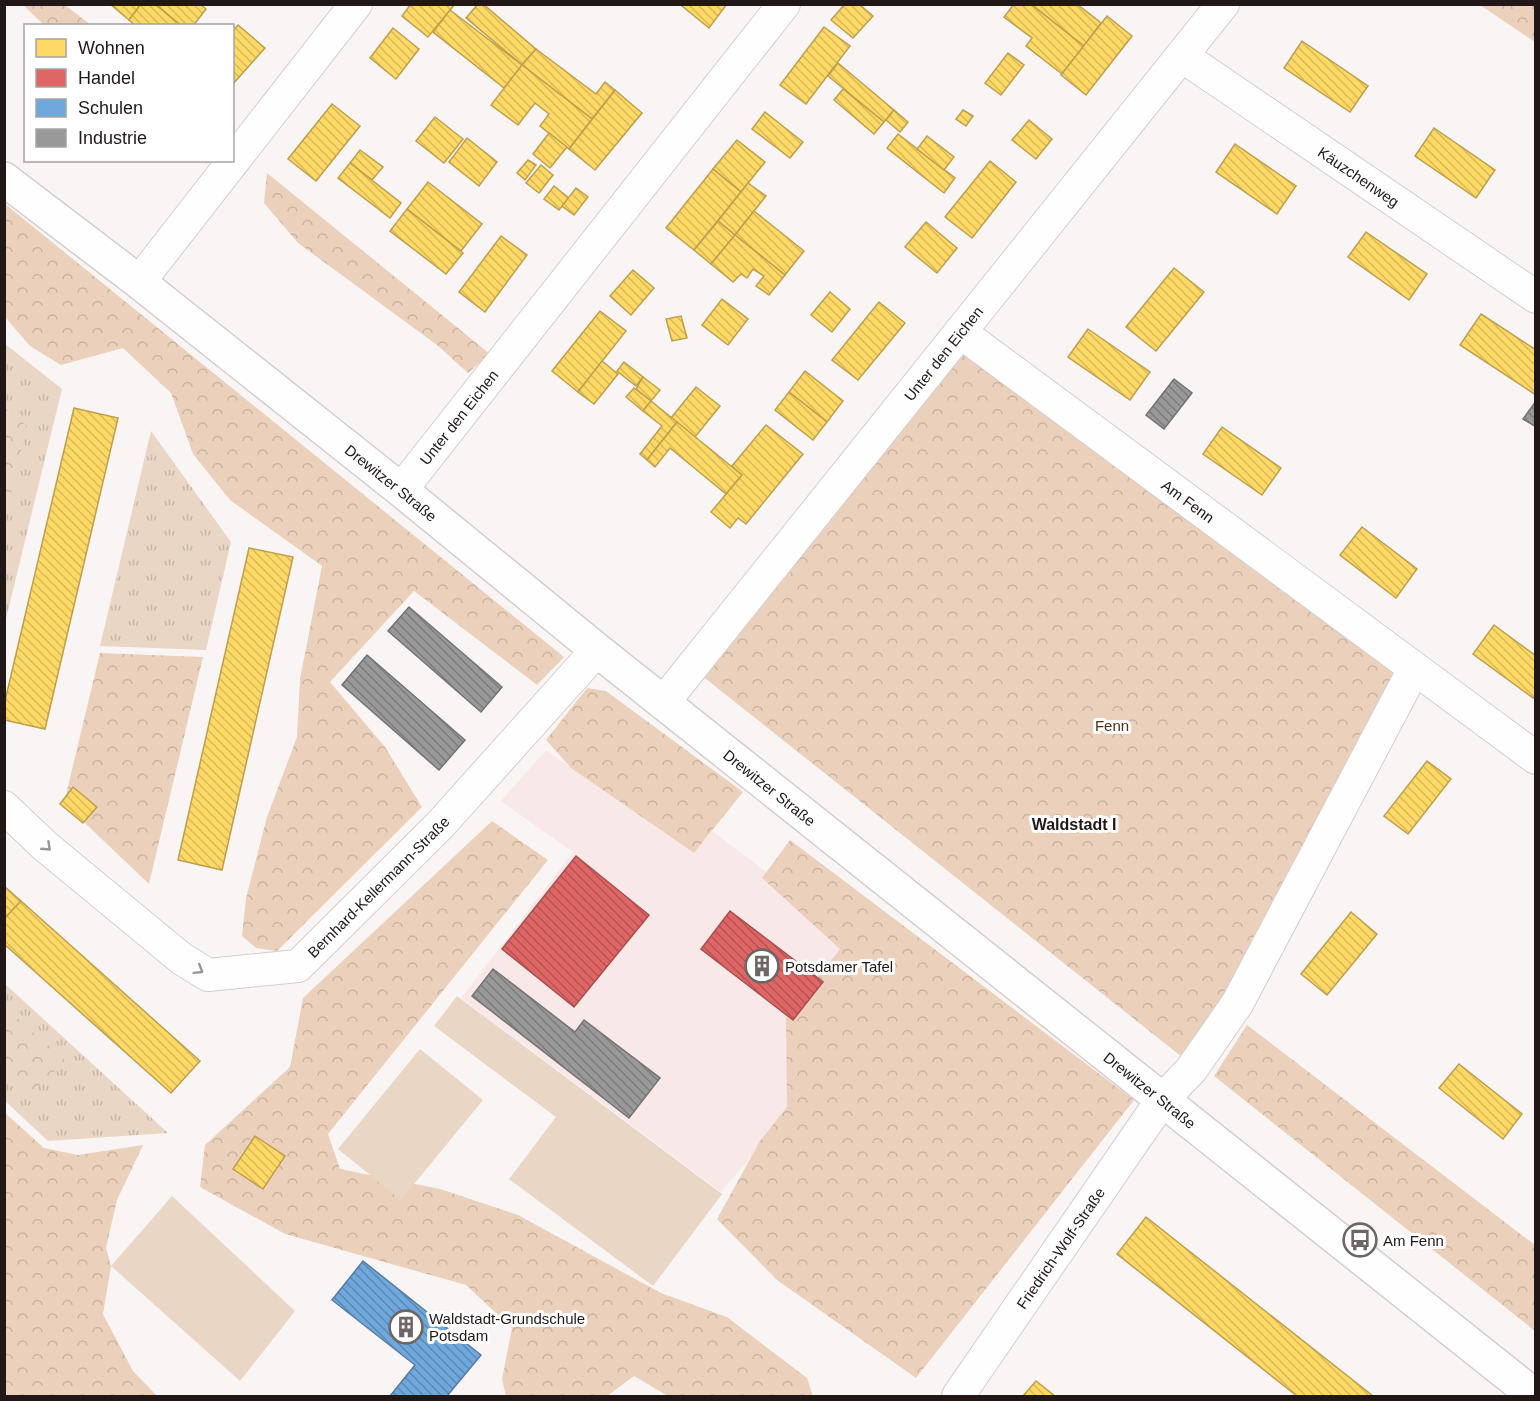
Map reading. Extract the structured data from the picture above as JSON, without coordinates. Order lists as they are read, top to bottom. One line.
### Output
{"streets":{"street":["Käuzchenweg","Unter den Eichen","Drewitzer Straße","Am Fenn","Bernhard-Kellermann-Straße","Friedrich-Wolf-Straße"]},"crossings":[["Käuzchenweg","Unter den Eichen"],["Unter den Eichen","Drewitzer Straße"],["Unter den Eichen","Am Fenn"],["Drewitzer Straße","Bernhard-Kellermann-Straße"],["Drewitzer Straße","Friedrich-Wolf-Straße"]],"districts":["Waldstadt I"],"parks":["Fenn"],"places":{"building":["Potsdamer Tafel","Waldstadt-Grundschule Potsdam"],"bus stop":["Am Fenn"]},"legend":["Wohnen","Handel","Schulen","Industrie"]}
